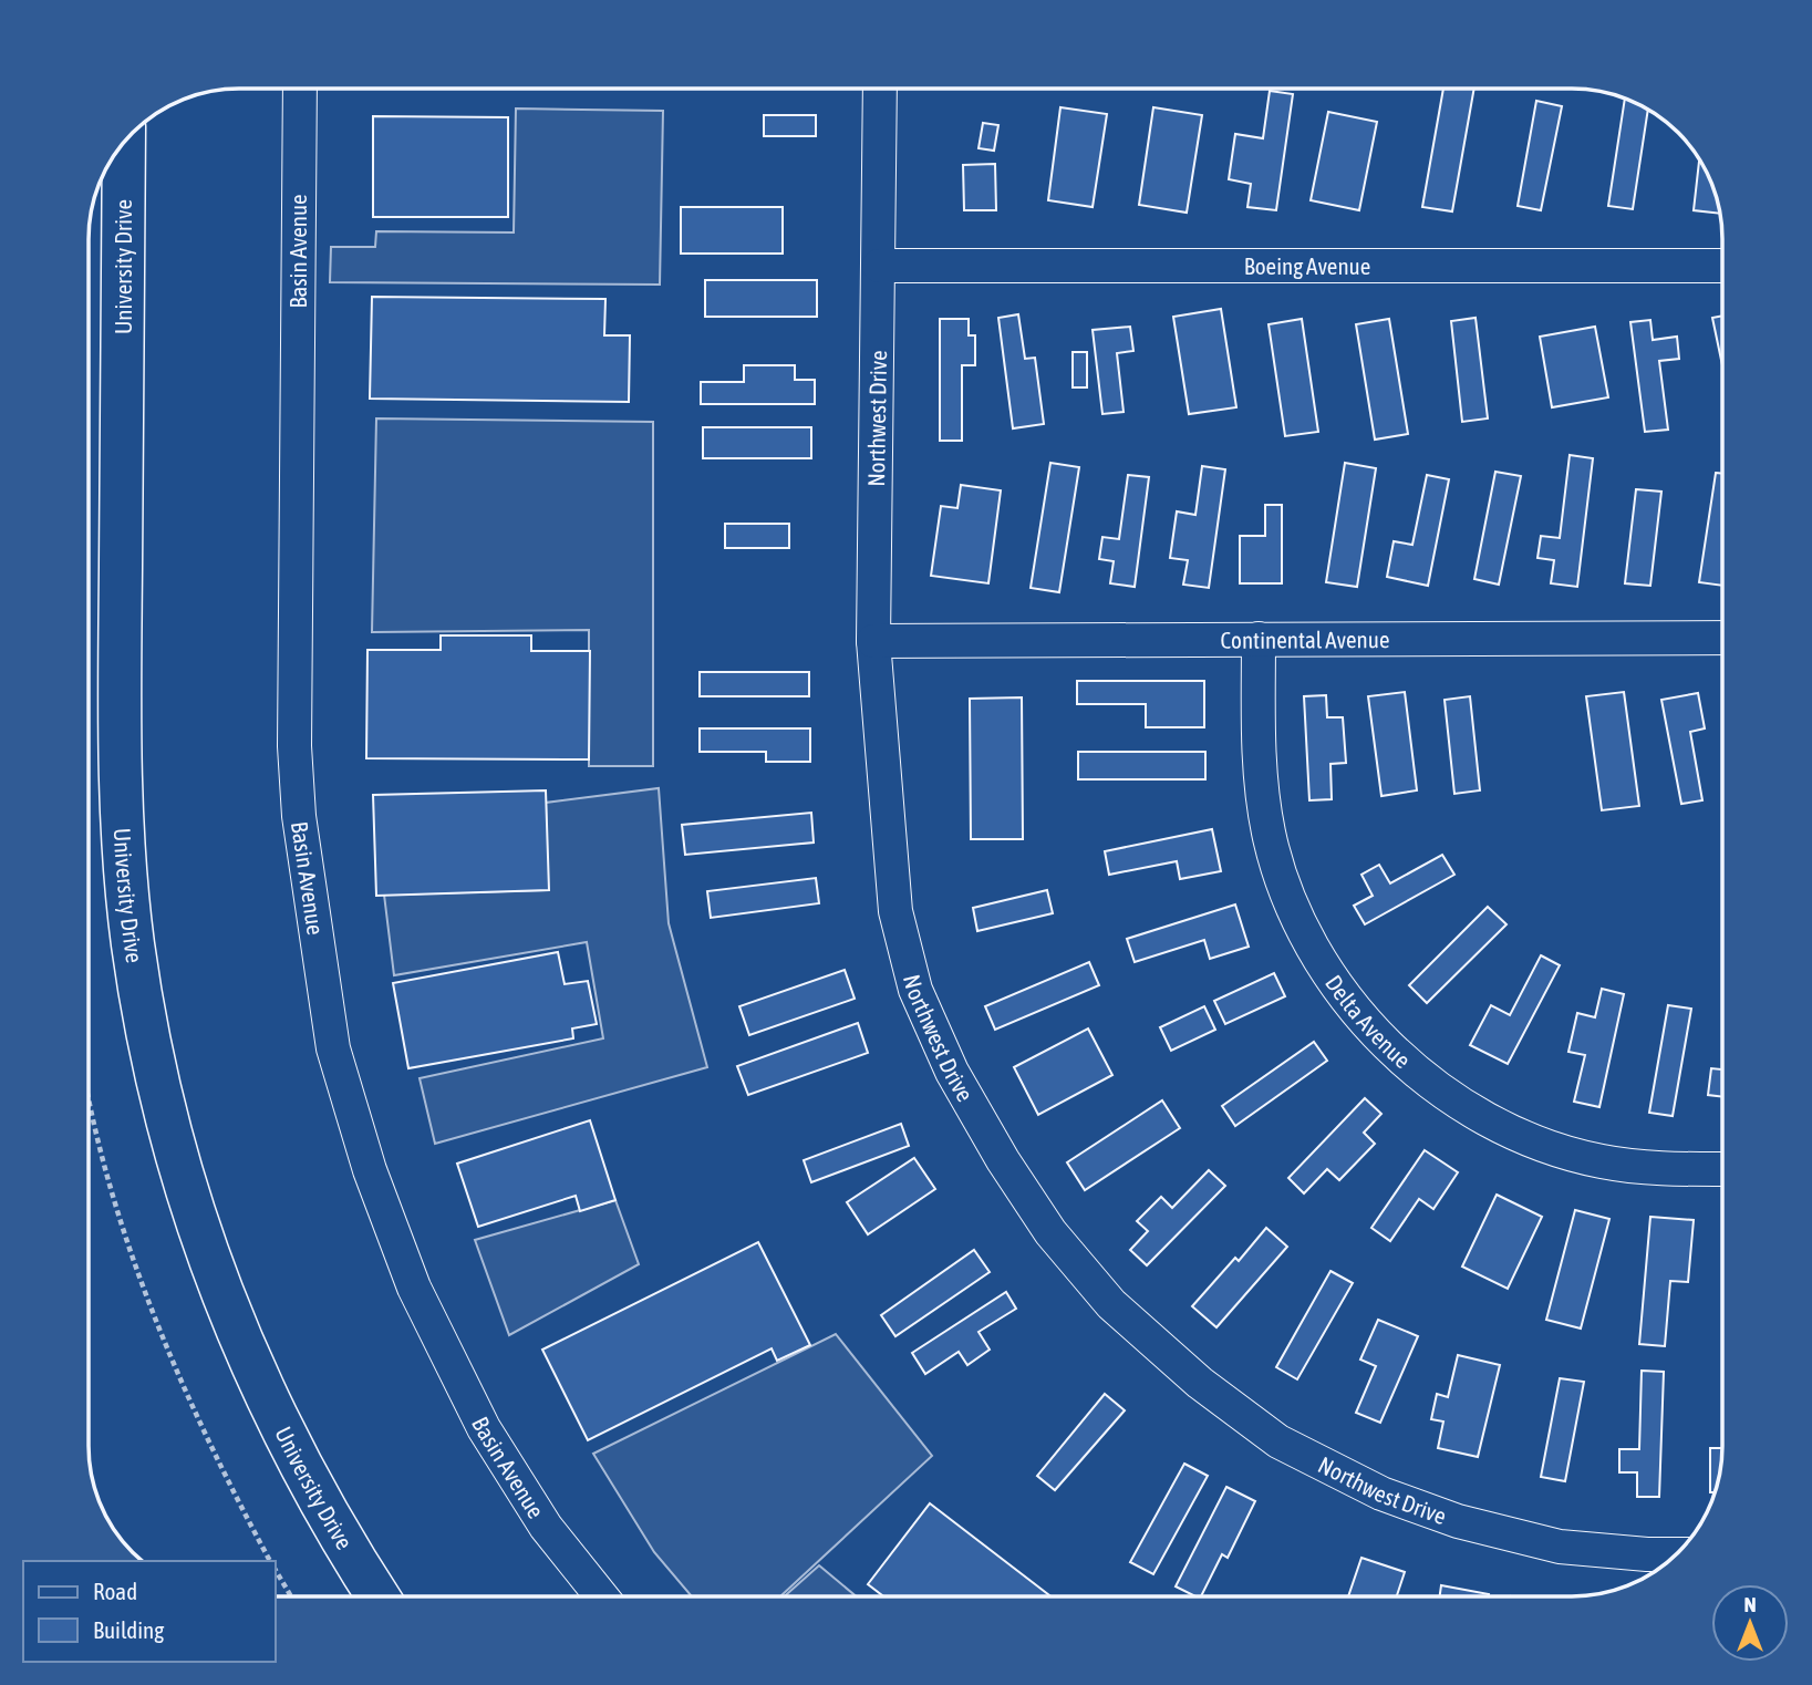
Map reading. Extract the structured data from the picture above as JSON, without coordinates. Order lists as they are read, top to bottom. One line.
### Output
{"streets":{"main road":["University Drive"],"street":["Basin Avenue","Boeing Avenue","Northwest Drive","Continental Avenue","Delta Avenue"]},"crossings":[["Boeing Avenue","Northwest Drive"],["Northwest Drive","Continental Avenue"],["Continental Avenue","Delta Avenue"]],"legend":["Road","Building"],"north":"top"}
